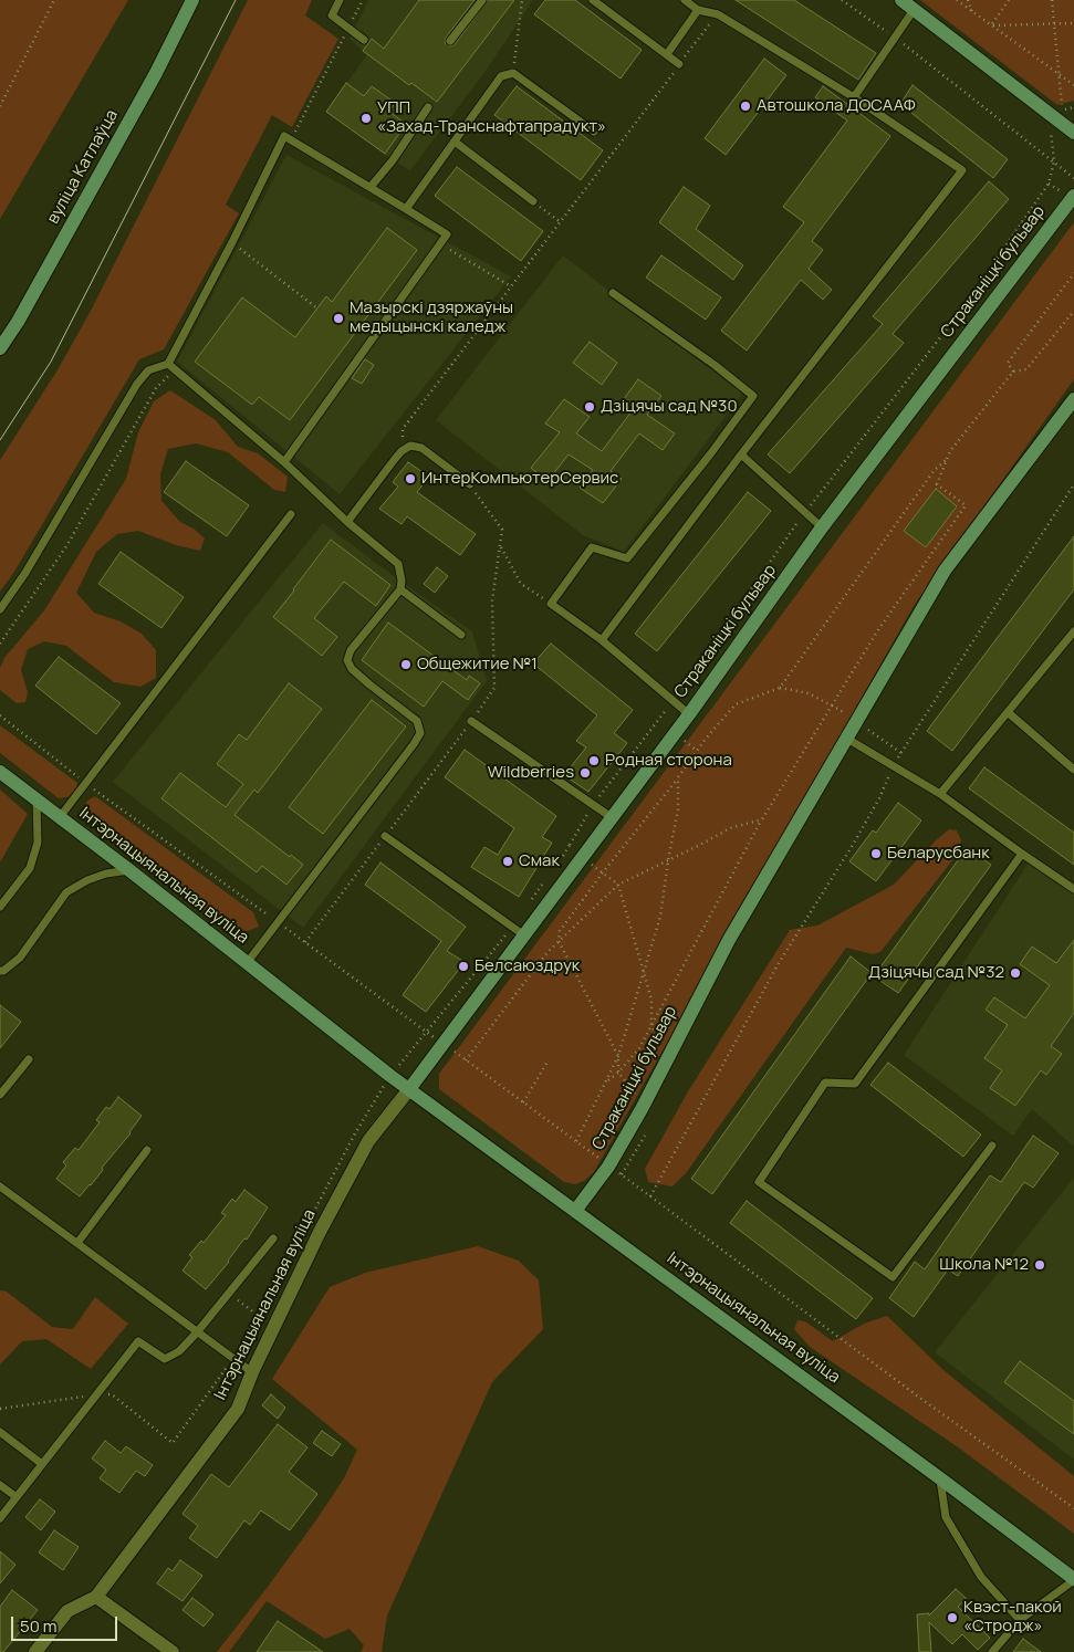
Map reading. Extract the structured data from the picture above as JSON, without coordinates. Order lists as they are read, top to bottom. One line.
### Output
{"streets":{"street":["вуліца Катлаўца","Страканіцкі бульвар","Інтэрнацыянальная вуліца"]},"crossings":[["Страканіцкі бульвар","Інтэрнацыянальная вуліца"]],"places":["Автошкола ДОСААФ","УПП «Захад-Транснафтапрадукт»","Мазырскі дзяржаўны медыцынскі каледж","Дзіцячы сад №30","ИнтерКомпьютерСервис","Общежитие №1","Родная сторона","Wildberries","Беларусбанк","Смак","Белсаюздрук","Дзіцячы сад №32","Школа №12","Квэст-пакой «Стродж»"],"scale_bar":"50 m"}
